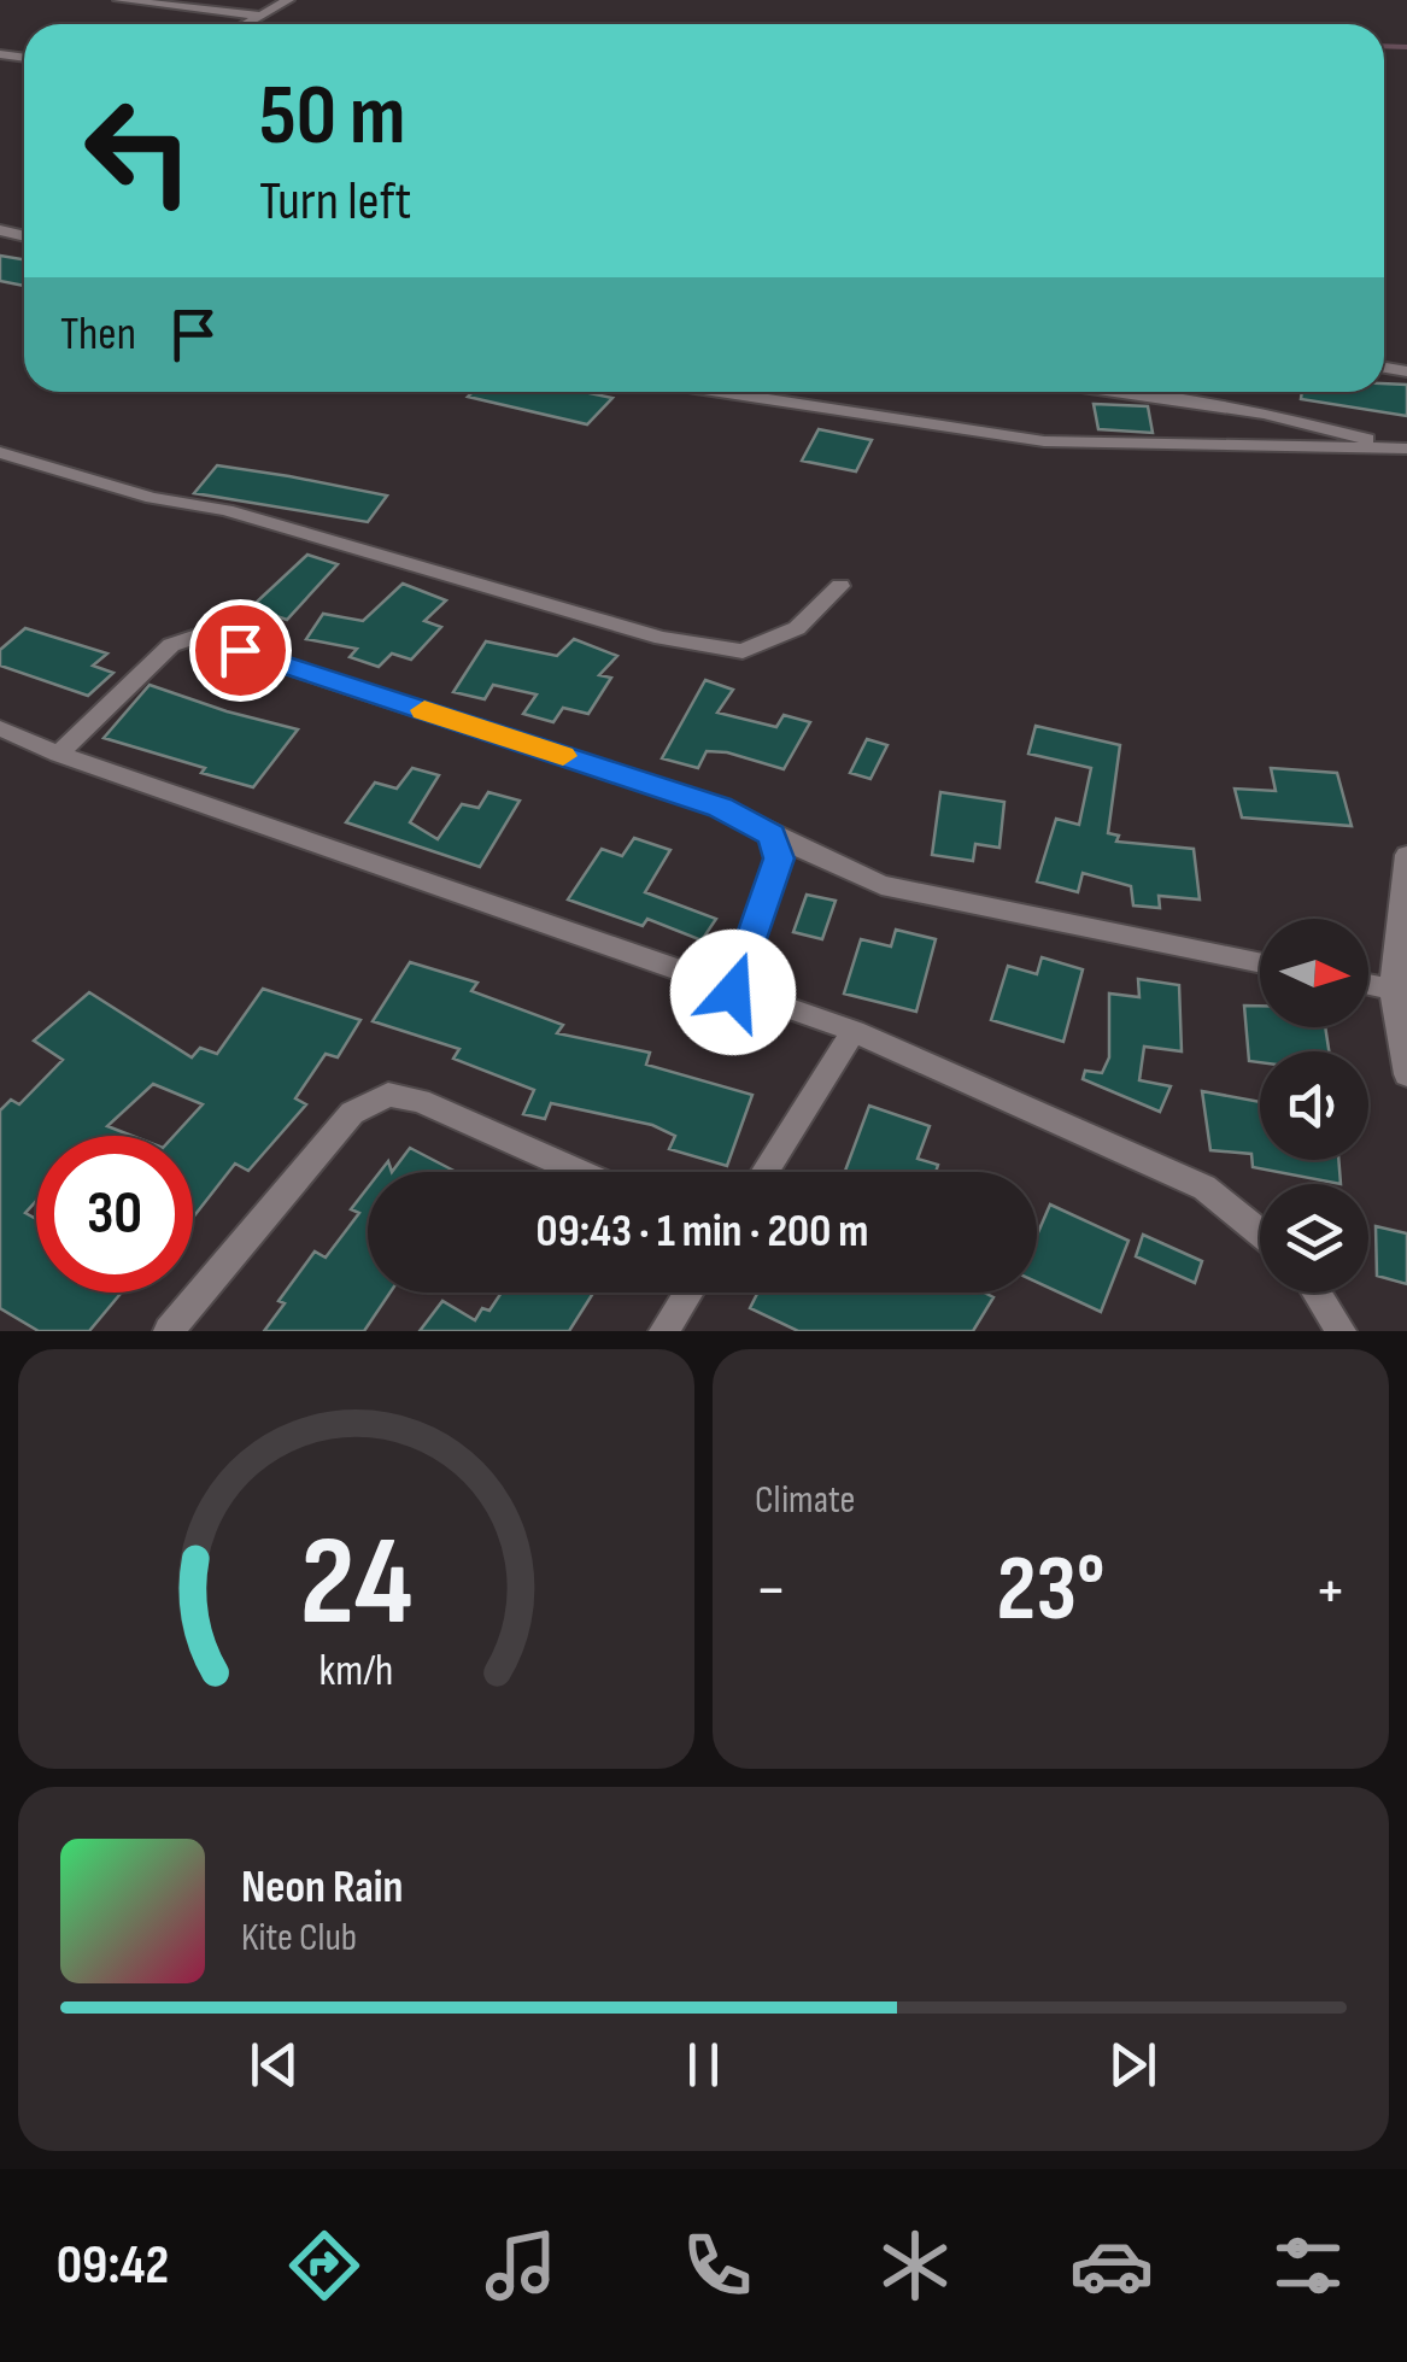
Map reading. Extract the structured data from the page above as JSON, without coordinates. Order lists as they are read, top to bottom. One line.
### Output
{"north":"right","page":{"turn":["50 m","Turn left"],"then":"Then","limit":"30","trip":"09:43 · 1 min · 200 m","tile":"Climate","heat":["−","23°","+"],"song":["Neon Rain","Kite Club"],"tabs":"09:42","gauge":["24","km/h"]}}
